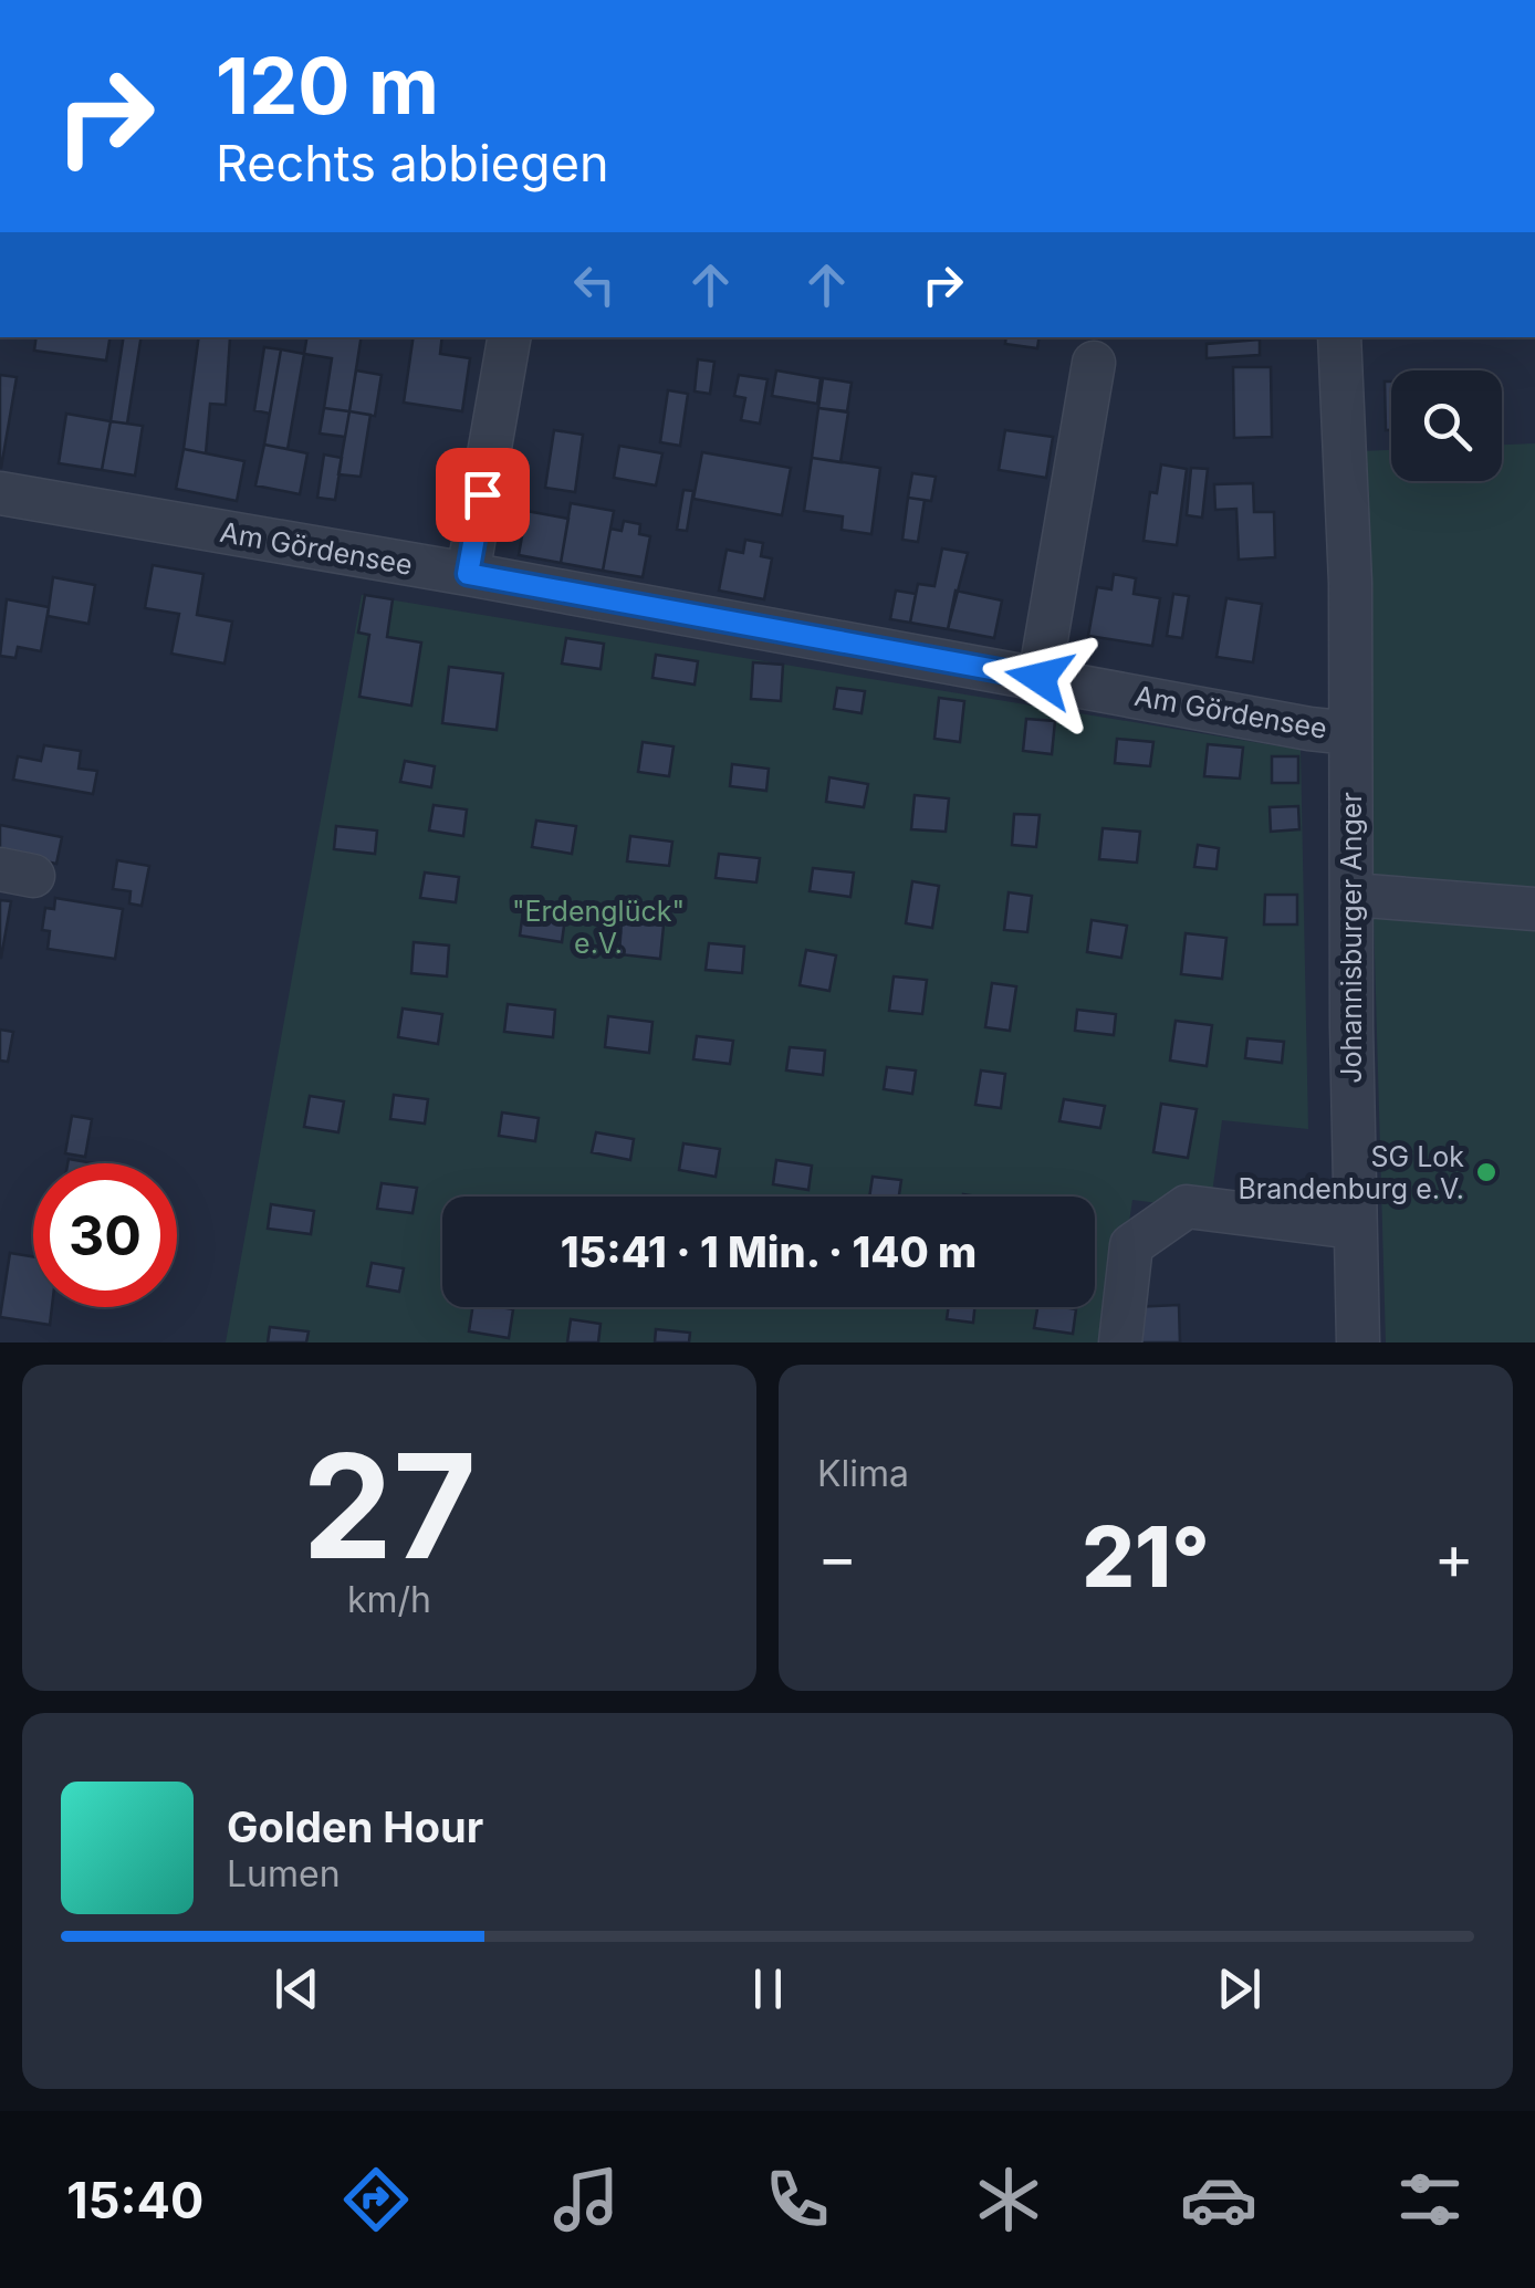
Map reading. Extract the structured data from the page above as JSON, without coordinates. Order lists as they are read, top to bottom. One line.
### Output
{"streets":{"street":["Am Gördensee","Johannisburger Anger"]},"crossings":[["Am Gördensee","Johannisburger Anger"]],"parks":["\"Erdenglück\" e.V."],"places":["SG Lok Brandenburg e.V."],"page":{"turn":["120 m","Rechts abbiegen"],"limit":"30","trip":"15:41 · 1 Min. · 140 m","tile":[["27","km/h"],"Klima"],"heat":["−","21°","+"],"song":["Golden Hour","Lumen"],"tabs":"15:40"}}
